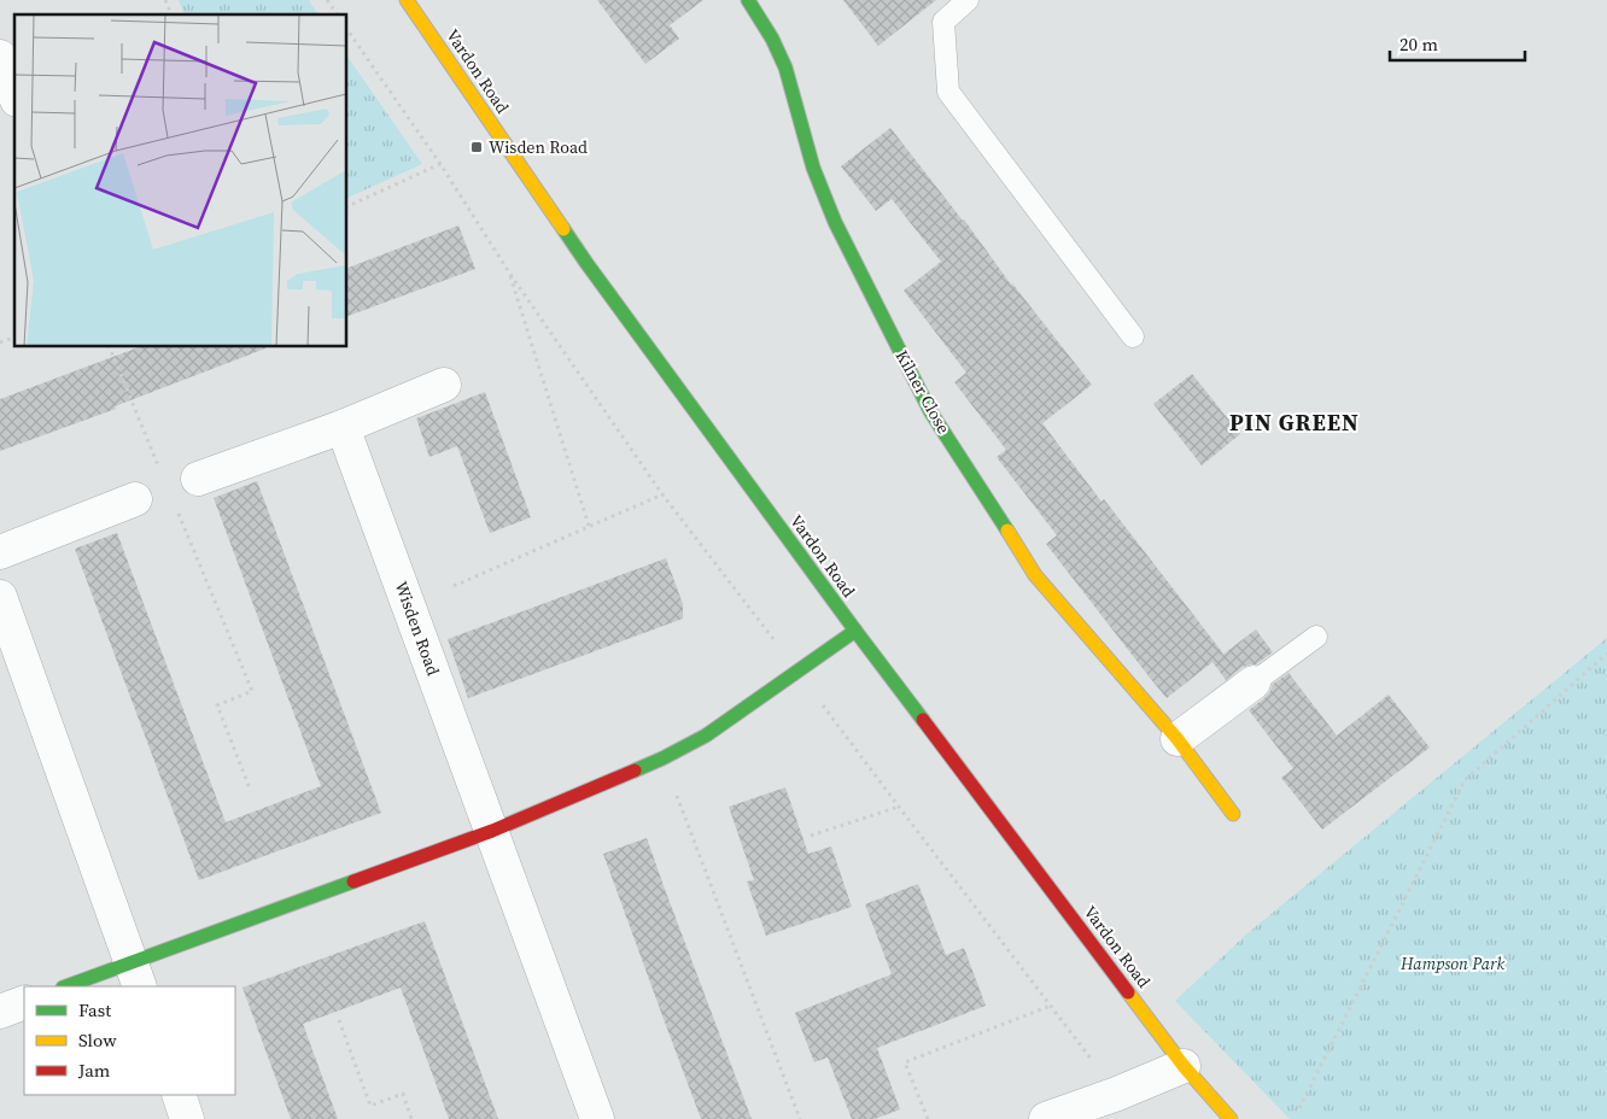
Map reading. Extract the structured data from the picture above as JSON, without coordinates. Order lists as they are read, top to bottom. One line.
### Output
{"streets":{"street":["Vardon Road","Kilner Close","Wisden Road"]},"districts":["PIN GREEN"],"parks":["Hampson Park"],"places":{"transit":["Wisden Road"]},"legend":["Fast","Slow","Jam"],"scale_bar":"20 m"}
